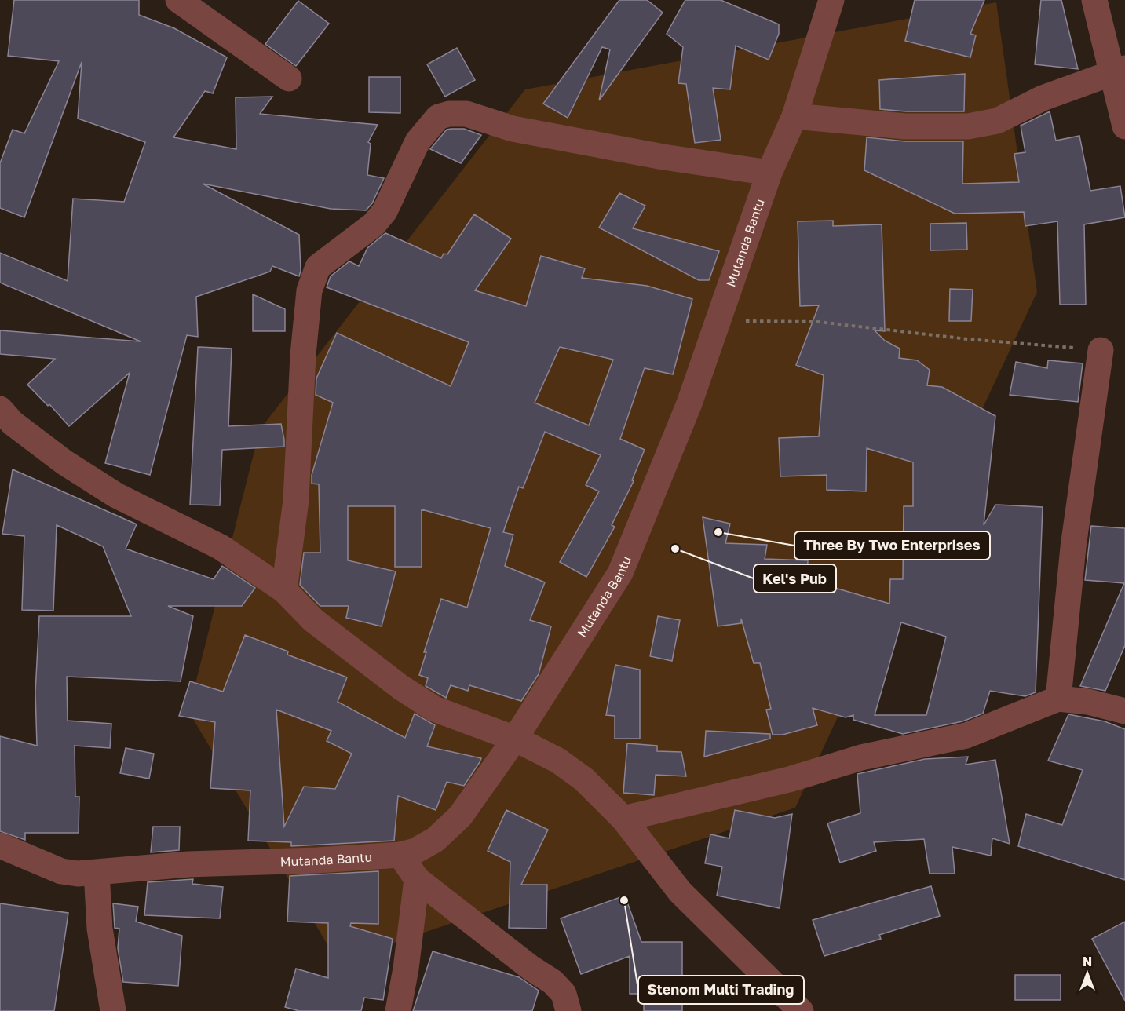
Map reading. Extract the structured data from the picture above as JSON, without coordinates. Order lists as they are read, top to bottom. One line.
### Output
{"streets":{"street":["Mutanda Bantu"]},"places":["Three By Two Enterprises","Kel's Pub","Stenom Multi Trading"],"north":"top"}
